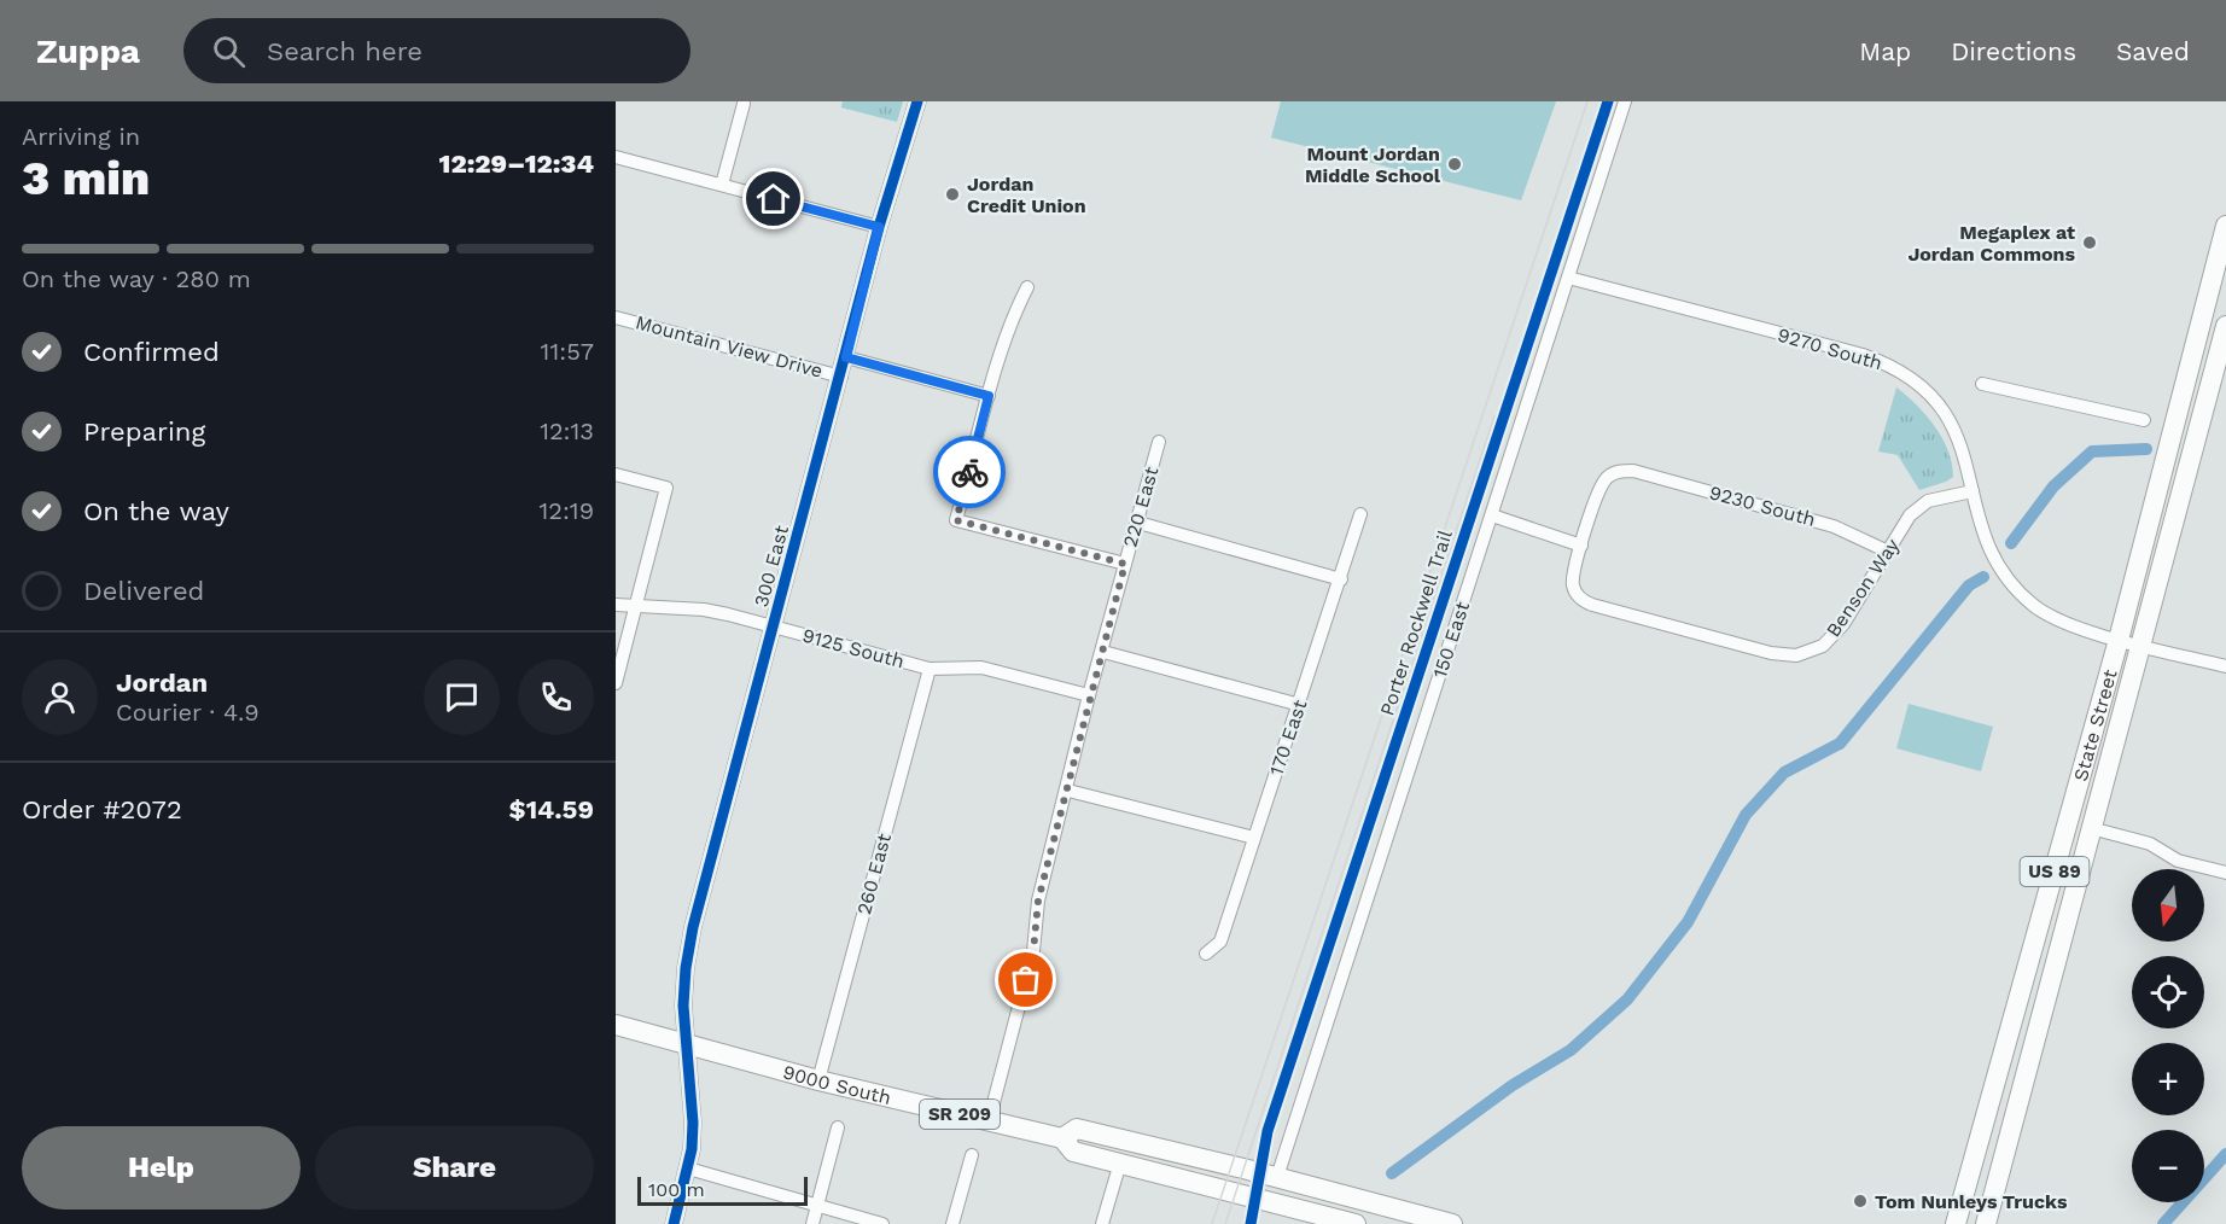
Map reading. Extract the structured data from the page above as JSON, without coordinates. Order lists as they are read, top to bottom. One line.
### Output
{"streets":{"main road":["State Street","US 89","9000 South","SR 209"],"street":["Mountain View Drive","9270 South","9230 South","220 East","300 East","Benson Way","150 East","9125 South","170 East","260 East"],"cycle path":["Porter Rockwell Trail"]},"crossings":[["Mountain View Drive","300 East"],["9270 South","Benson Way"],["9270 South","150 East"],["9270 South","State Street"],["9230 South","Benson Way"],["220 East","9125 South"],["220 East","9000 South"],["300 East","9125 South"],["300 East","9000 South"],["150 East","9000 South"],["9125 South","260 East"],["260 East","9000 South"]],"places":["Mount Jordan Middle School","Jordan Credit Union","Megaplex at Jordan Commons","Tom Nunleys Trucks"],"scale_bar":"100 m","north":"bottom","page":{"header":"Zuppa","search":"Search here","nav":["Map","Directions","Saved"],"heading":["3 min","Arriving in","12:29–12:34"],"panel":["Jordan","Courier · 4.9","Order #2072","$14.59"],"bar":"On the way · 280 m","list":[["Confirmed","11:57"],["Preparing","12:13"],["On the way","12:19"],"Delivered"],"map_buttons":["+","−"],"buttons":["Help","Share"],"scale":"100 m"}}
